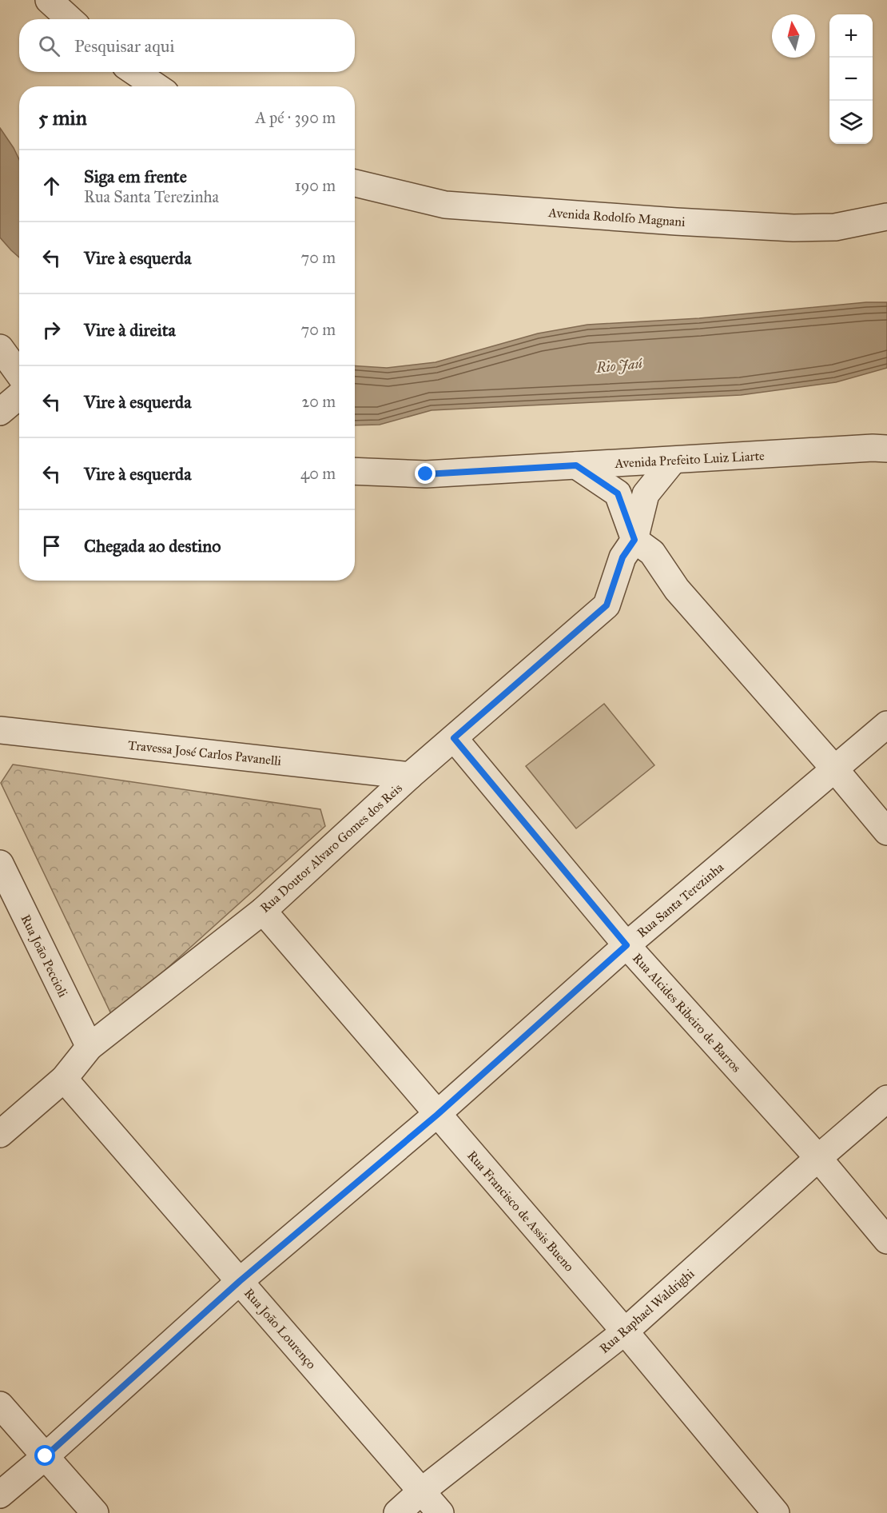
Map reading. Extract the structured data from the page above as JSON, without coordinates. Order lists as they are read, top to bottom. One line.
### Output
{"streets":{"street":["Avenida Rodolfo Magnani","Avenida Prefeito Luiz Liarte","Travessa José Carlos Pavanelli","Rua Doutor Alvaro Gomes dos Reis","Rua Santa Terezinha","Rua João Peccioli","Rua Alcides Ribeiro de Barros","Rua Francisco de Assis Bueno","Rua Raphael Waldrighi","Rua João Lourenço"]},"crossings":[["Avenida Prefeito Luiz Liarte","Rua Doutor Alvaro Gomes dos Reis"],["Travessa José Carlos Pavanelli","Rua Doutor Alvaro Gomes dos Reis"],["Rua Doutor Alvaro Gomes dos Reis","Rua João Peccioli"],["Rua Doutor Alvaro Gomes dos Reis","Rua Alcides Ribeiro de Barros"],["Rua Doutor Alvaro Gomes dos Reis","Rua Francisco de Assis Bueno"],["Rua Doutor Alvaro Gomes dos Reis","Rua João Lourenço"],["Rua Santa Terezinha","Rua Alcides Ribeiro de Barros"],["Rua Santa Terezinha","Rua Francisco de Assis Bueno"],["Rua Santa Terezinha","Rua João Lourenço"],["Rua Alcides Ribeiro de Barros","Rua Raphael Waldrighi"],["Rua Francisco de Assis Bueno","Rua Raphael Waldrighi"],["Rua Raphael Waldrighi","Rua João Lourenço"]],"water":["Rio Jaú"],"north":"top","page":{"map_buttons":["+","−"],"search":"Pesquisar aqui","heading":["5 min","A pé · 390 m"],"list":[["Siga em frente","Rua Santa Terezinha","190 m"],["Vire à esquerda","70 m"],["Vire à direita","70 m"],["Vire à esquerda","20 m"],["Vire à esquerda","40 m"],"Chegada ao destino"]}}
